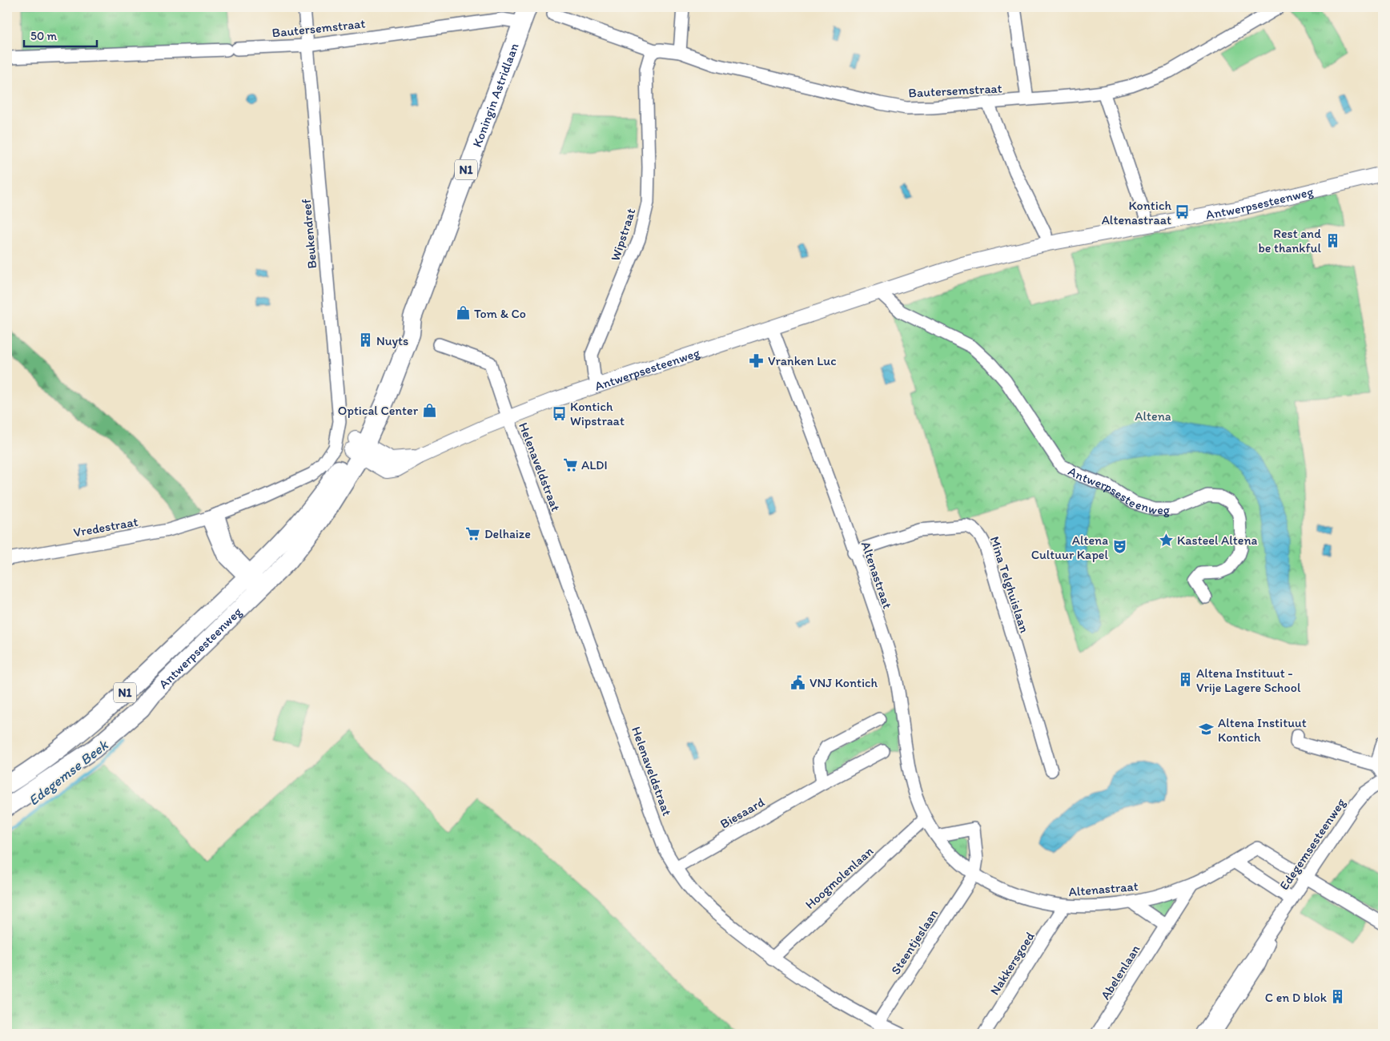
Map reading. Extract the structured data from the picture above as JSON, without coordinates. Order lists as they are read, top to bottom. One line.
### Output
{"streets":{"main road":["Koningin Astridlaan","N1","Antwerpsesteenweg"],"street":["Bautersemstraat","Beukendreef","Wipstraat","Helenaveldstraat","Vredestraat","Altenastraat","Mina Telghuislaan","Biesaard","Edegemsesteenweg","Hoogmolenlaan","Steentjeslaan","Nakkersgoed","Abelenlaan"]},"crossings":[["Bautersemstraat","Koningin Astridlaan"],["Bautersemstraat","Beukendreef"],["Bautersemstraat","Wipstraat"],["Koningin Astridlaan","Antwerpsesteenweg"],["Antwerpsesteenweg","Wipstraat"],["Antwerpsesteenweg","Helenaveldstraat"],["Antwerpsesteenweg","Altenastraat"],["Beukendreef","Vredestraat"],["Helenaveldstraat","Biesaard"],["Helenaveldstraat","Hoogmolenlaan"],["Helenaveldstraat","Steentjeslaan"],["Altenastraat","Mina Telghuislaan"],["Altenastraat","Edegemsesteenweg"],["Altenastraat","Hoogmolenlaan"],["Altenastraat","Steentjeslaan"],["Altenastraat","Nakkersgoed"],["Altenastraat","Abelenlaan"]],"water":["Edegemse Beek"],"parks":["Altena"],"places":{"bus stop":["Kontich Altenastraat","Kontich Wipstraat"],"building":["Rest and be thankful","Nuyts","Altena Instituut - Vrije Lagere School","C en D blok"],"shop":["Tom & Co","Optical Center"],"pharmacy":["Vranken Luc"],"supermarket":["ALDI","Delhaize"],"place":["Kasteel Altena"],"theatre":["Altena Cultuur Kapel"],"public building":["VNJ Kontich"],"school or university":["Altena Instituut Kontich"]},"scale_bar":"50 m"}
